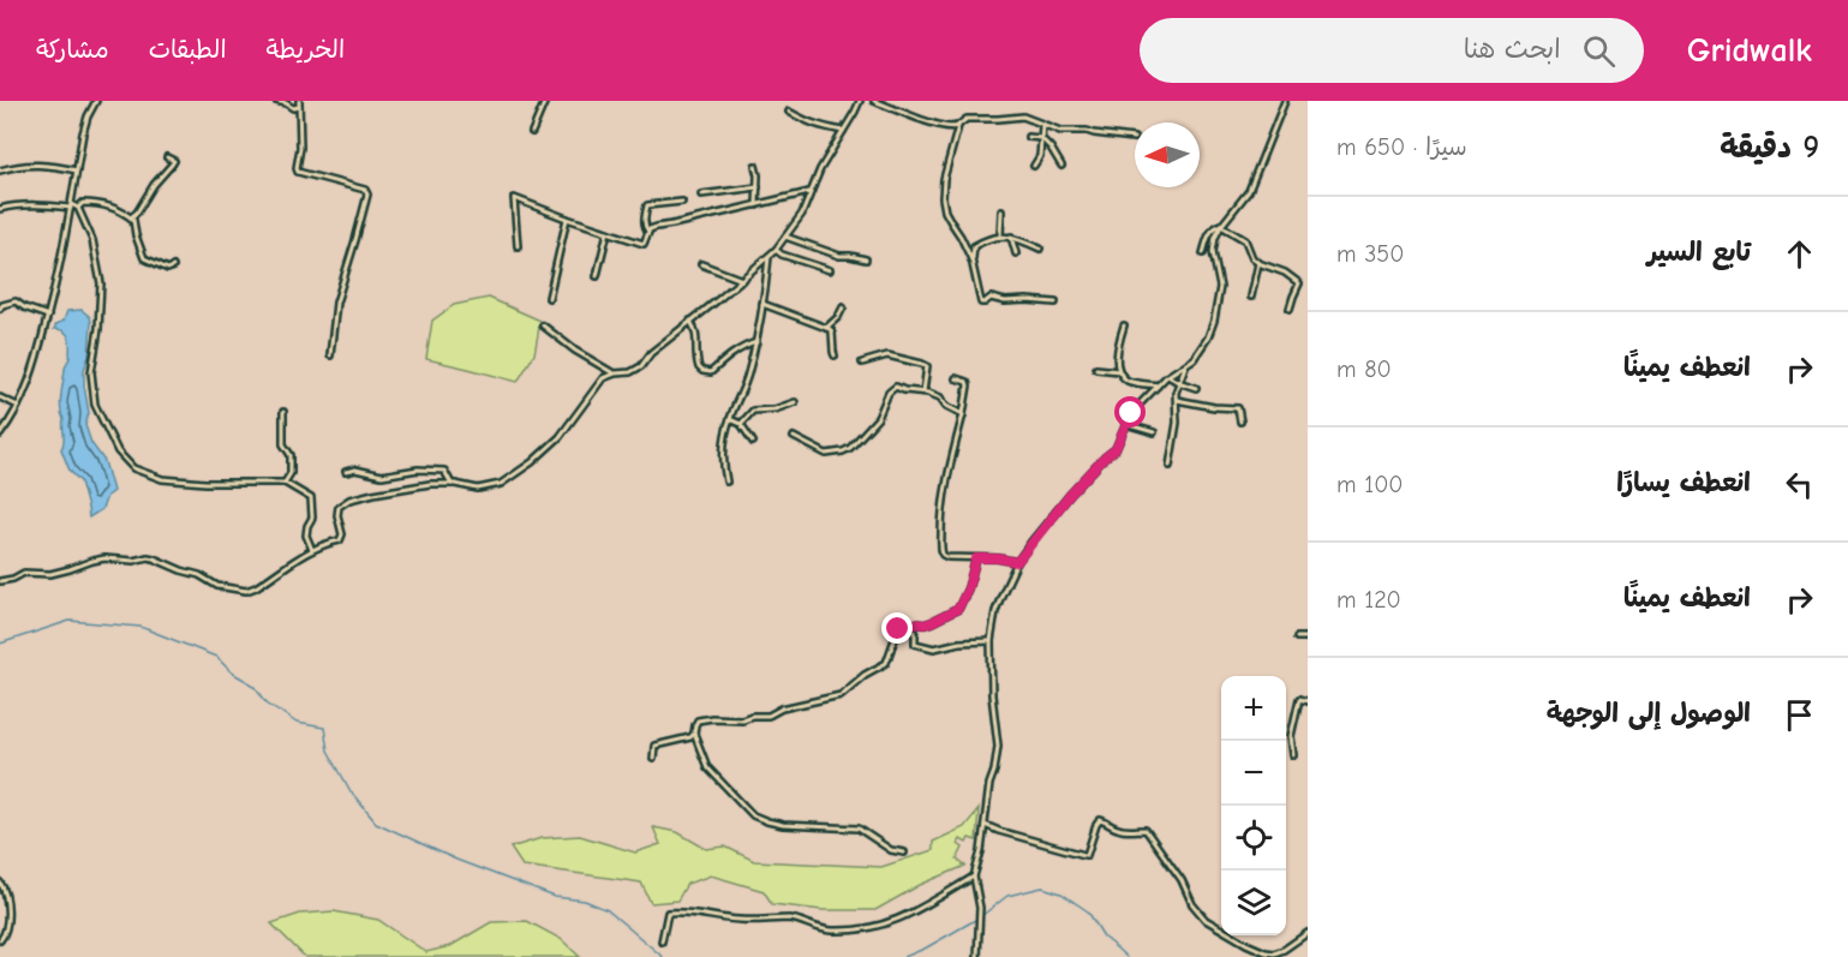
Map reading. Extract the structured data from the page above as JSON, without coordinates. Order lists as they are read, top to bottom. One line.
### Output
{"north":"left","page":{"header":"Gridwalk","search":"ابحث هنا","nav":["الخريطة","الطبقات","مشاركة"],"heading":["9 دقيقة","سيرًا · 650 m"],"list":[["تابع السير","350 m"],["انعطف يمينًا","80 m"],["انعطف يسارًا","100 m"],["انعطف يمينًا","120 m"],"الوصول إلى الوجهة"],"map_buttons":["+","−"]}}
